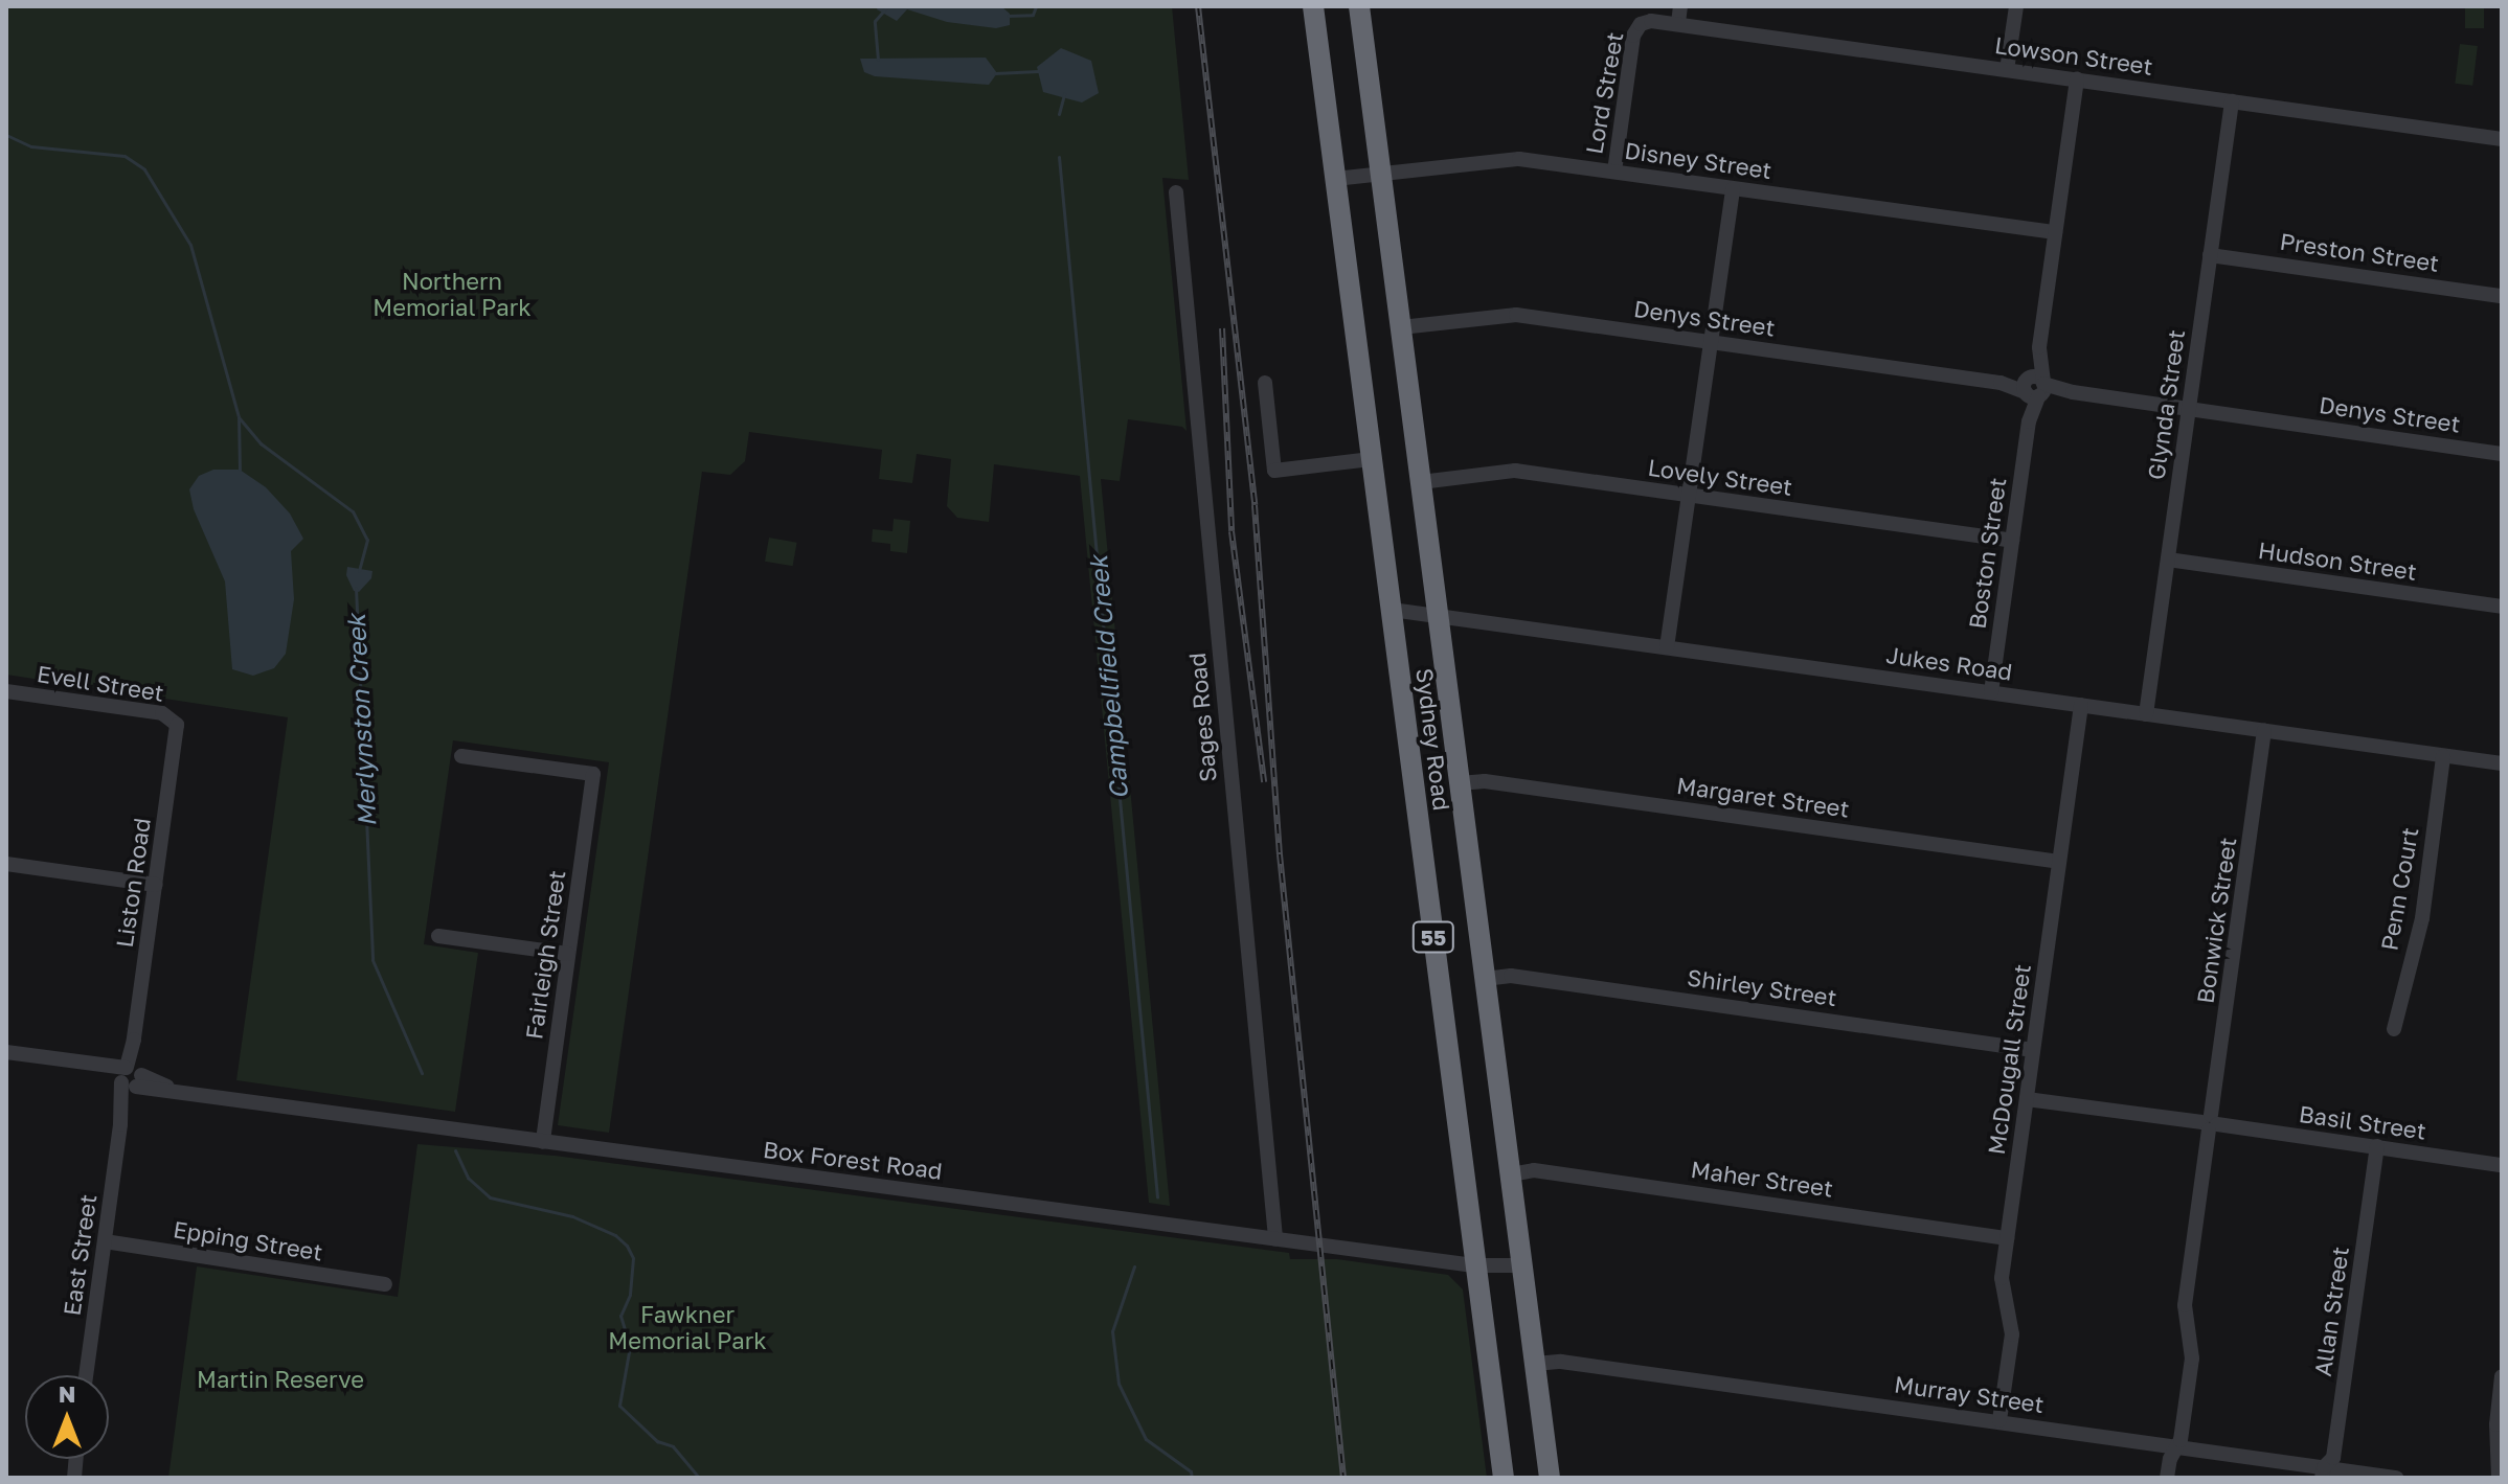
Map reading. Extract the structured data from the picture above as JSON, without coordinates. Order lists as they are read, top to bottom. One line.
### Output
{"streets":{"highway":["Sydney Road","55"],"street":["Lowson Street","Lord Street","Disney Street","Preston Street","Denys Street","Glynda Street","Lovely Street","Boston Street","Hudson Street","Jukes Road","Evell Street","Sages Road","Margaret Street","Liston Road","Penn Court","Bonwick Street","Fairleigh Street","Shirley Street","McDougall Street","Basil Street","Box Forest Road","Maher Street","Epping Street","East Street","Allan Street","Murray Street"]},"crossings":[["Lowson Street","Lord Street"],["Lowson Street","Glynda Street"],["Lowson Street","Boston Street"],["Lord Street","Disney Street"],["Disney Street","Boston Street"],["Disney Street","Sydney Road"],["Preston Street","Glynda Street"],["Denys Street","Glynda Street"],["Denys Street","Boston Street"],["Denys Street","Sydney Road"],["Glynda Street","Hudson Street"],["Glynda Street","Jukes Road"],["Lovely Street","Boston Street"],["Lovely Street","Sydney Road"],["Boston Street","Jukes Road"],["Jukes Road","Sydney Road"],["Jukes Road","Penn Court"],["Jukes Road","Bonwick Street"],["Jukes Road","McDougall Street"],["Evell Street","Liston Road"],["Sages Road","Box Forest Road"],["Sydney Road","Margaret Street"],["Sydney Road","Shirley Street"],["Sydney Road","Box Forest Road"],["Sydney Road","Maher Street"],["Sydney Road","Murray Street"],["Margaret Street","McDougall Street"],["Liston Road","Box Forest Road"],["Liston Road","East Street"],["Bonwick Street","Basil Street"],["Bonwick Street","Murray Street"],["Fairleigh Street","Box Forest Road"],["Shirley Street","McDougall Street"],["McDougall Street","Basil Street"],["McDougall Street","Maher Street"],["McDougall Street","Murray Street"],["Basil Street","Allan Street"],["Box Forest Road","East Street"],["Epping Street","East Street"],["Allan Street","Murray Street"]],"water":["Campbellfield Creek","Merlynston Creek"],"parks":["Northern Memorial Park","Fawkner Memorial Park","Martin Reserve"],"north":"top"}
